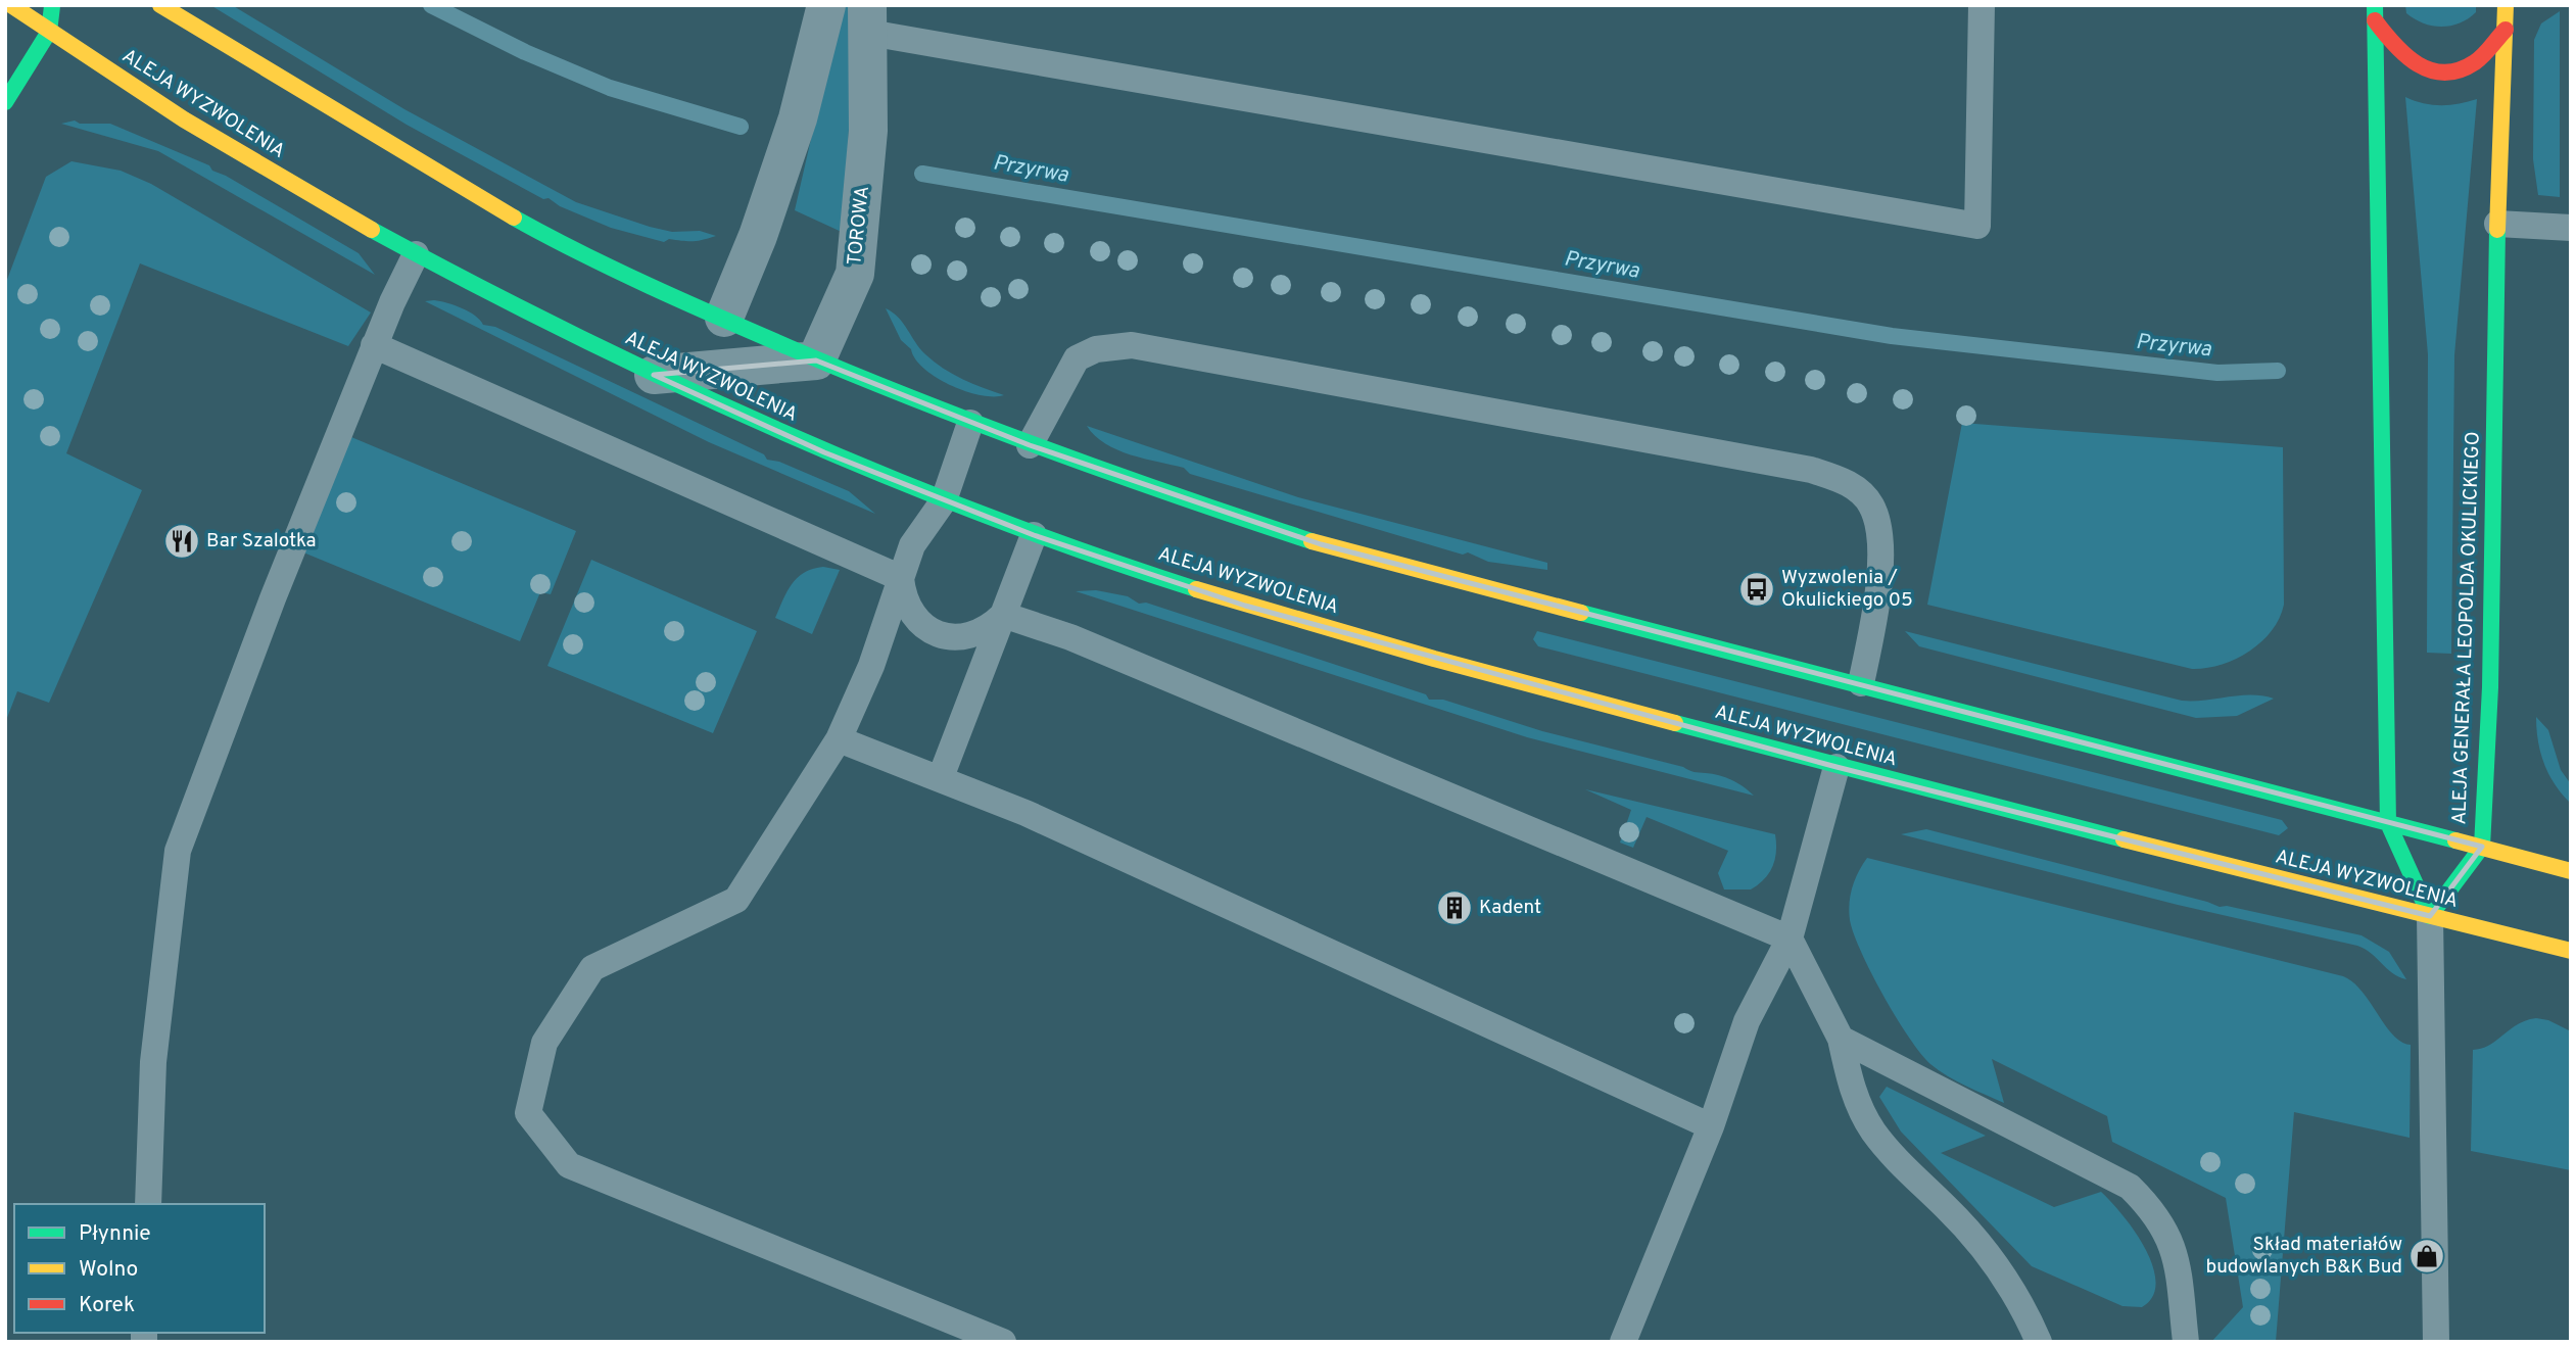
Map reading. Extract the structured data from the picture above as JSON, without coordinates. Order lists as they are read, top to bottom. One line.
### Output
{"streets":{"main road":["ALEJA WYZWOLENIA","ALEJA GENERAŁA LEOPOLDA OKULICKIEGO"],"street":["TOROWA"]},"crossings":[["ALEJA WYZWOLENIA","ALEJA GENERAŁA LEOPOLDA OKULICKIEGO"]],"water":["Przyrwa"],"places":{"restaurant":["Bar Szalotka"],"bus stop":["Wyzwolenia / Okulickiego 05"],"building":["Kadent"],"shop":["Skład materiałów budowlanych B&K Bud"]},"legend":["Płynnie","Wolno","Korek"]}
